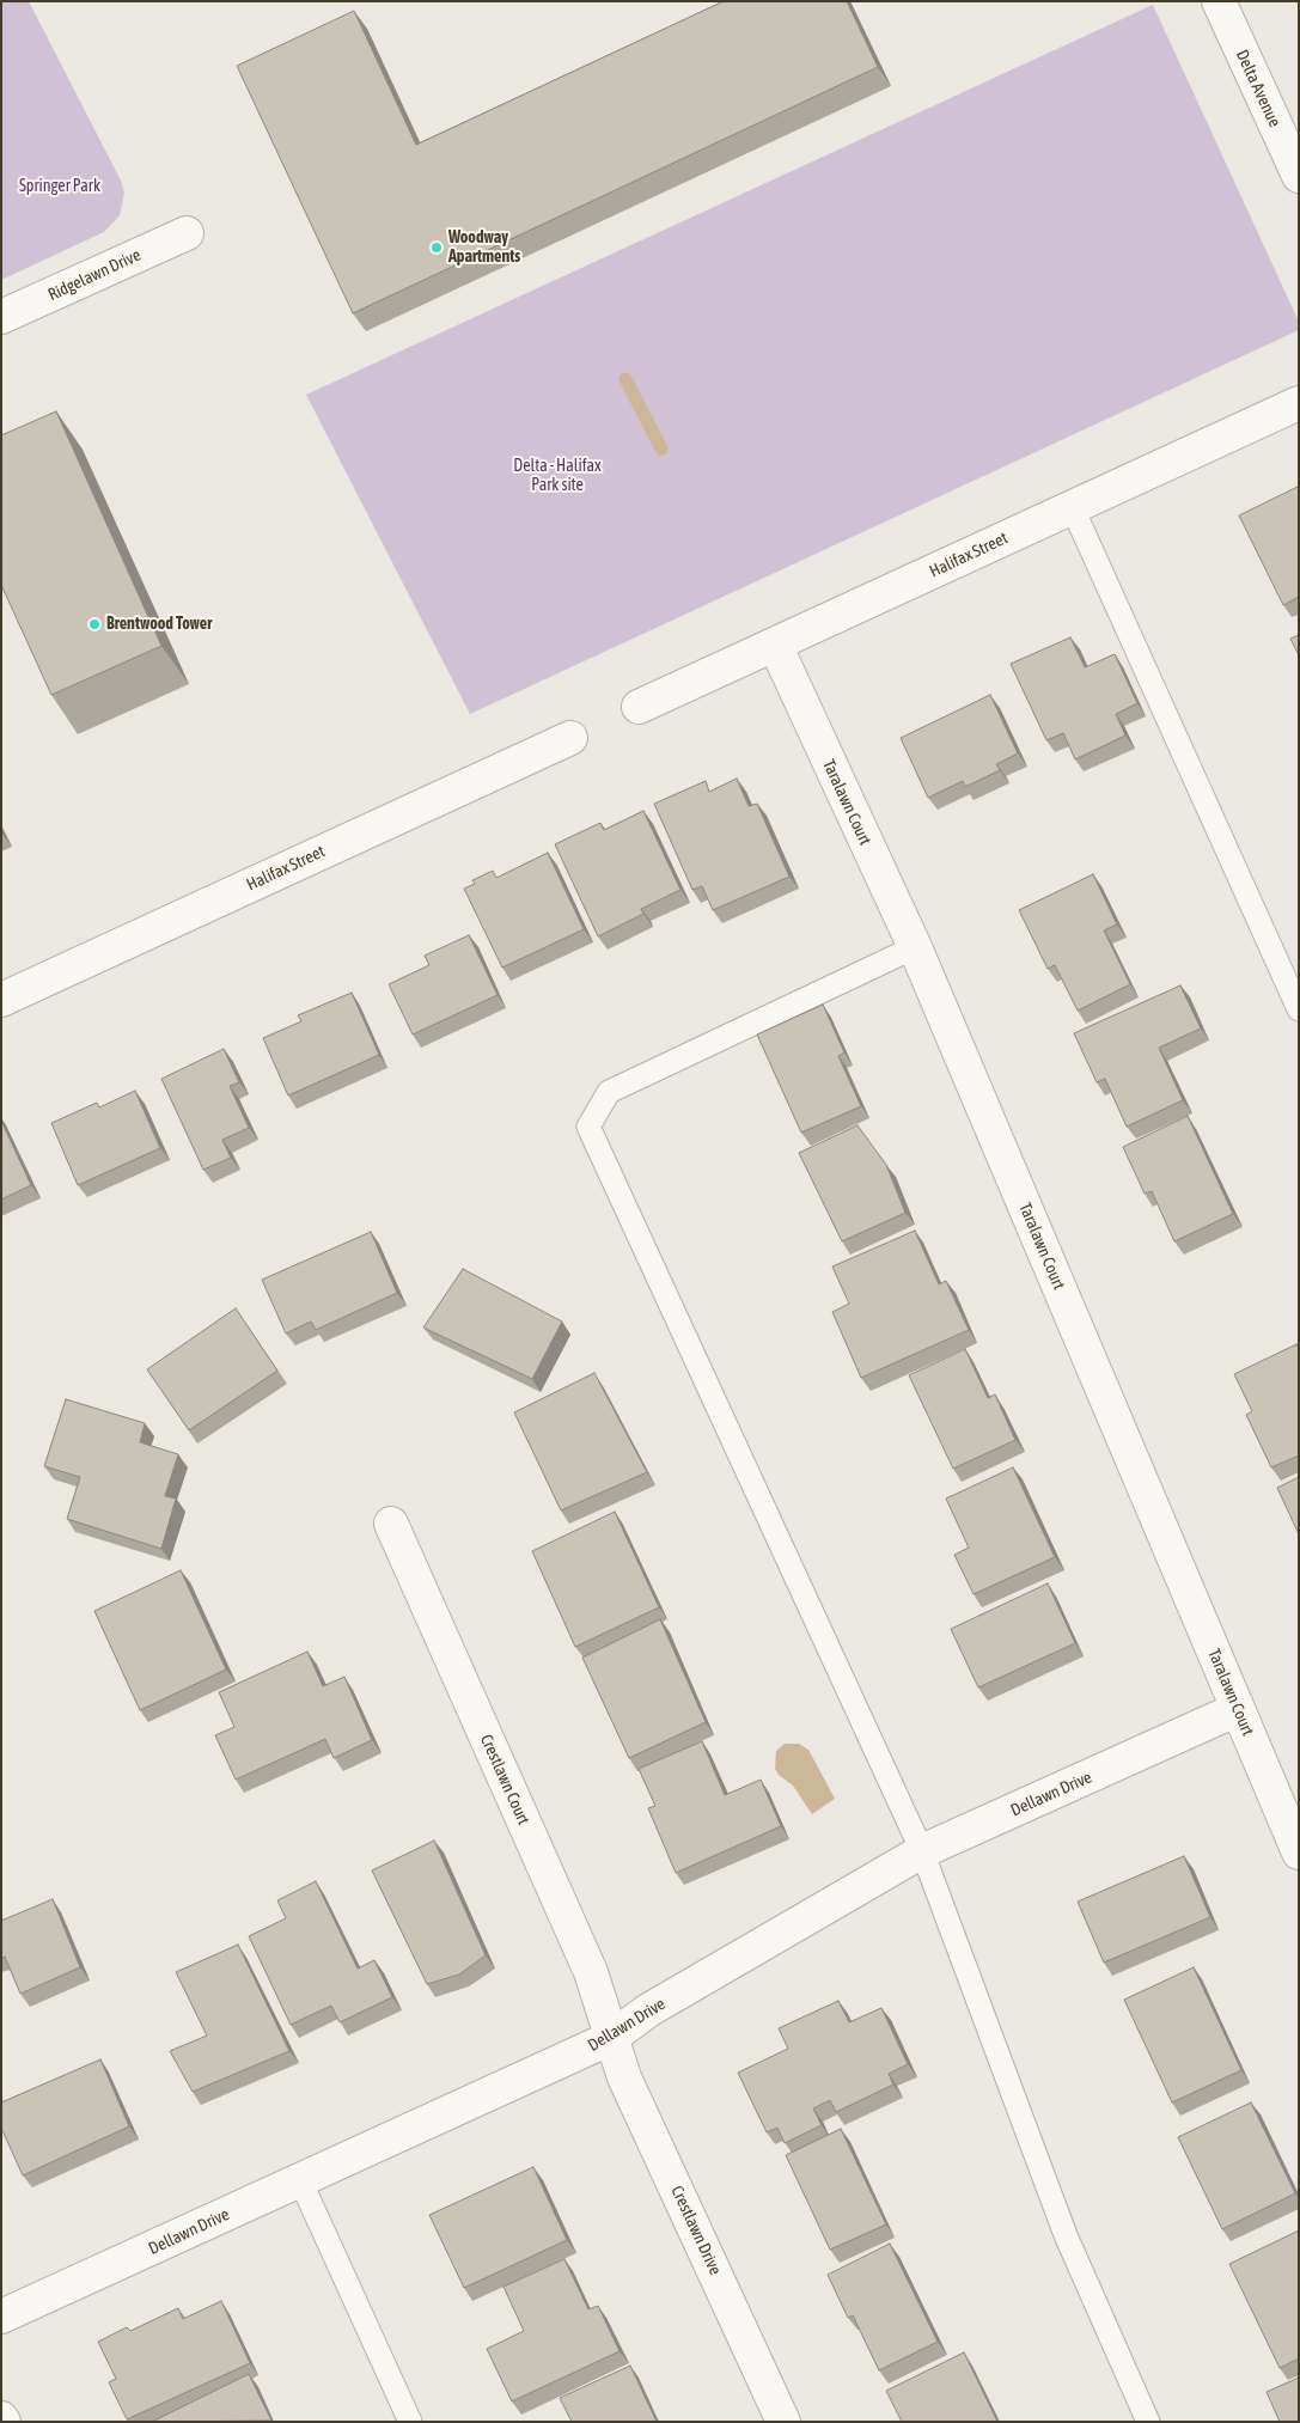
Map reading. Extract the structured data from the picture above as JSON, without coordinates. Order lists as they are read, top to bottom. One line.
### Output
{"streets":{"street":["Delta Avenue","Ridgelawn Drive","Halifax Street","Taralawn Court","Crestlawn Court","Dellawn Drive","Crestlawn Drive"]},"crossings":[["Halifax Street","Taralawn Court"],["Taralawn Court","Dellawn Drive"],["Crestlawn Court","Dellawn Drive"],["Crestlawn Court","Crestlawn Drive"],["Dellawn Drive","Crestlawn Drive"]],"parks":["Springer Park","Delta - Halifax Park site"],"places":["Woodway Apartments","Brentwood Tower"]}
